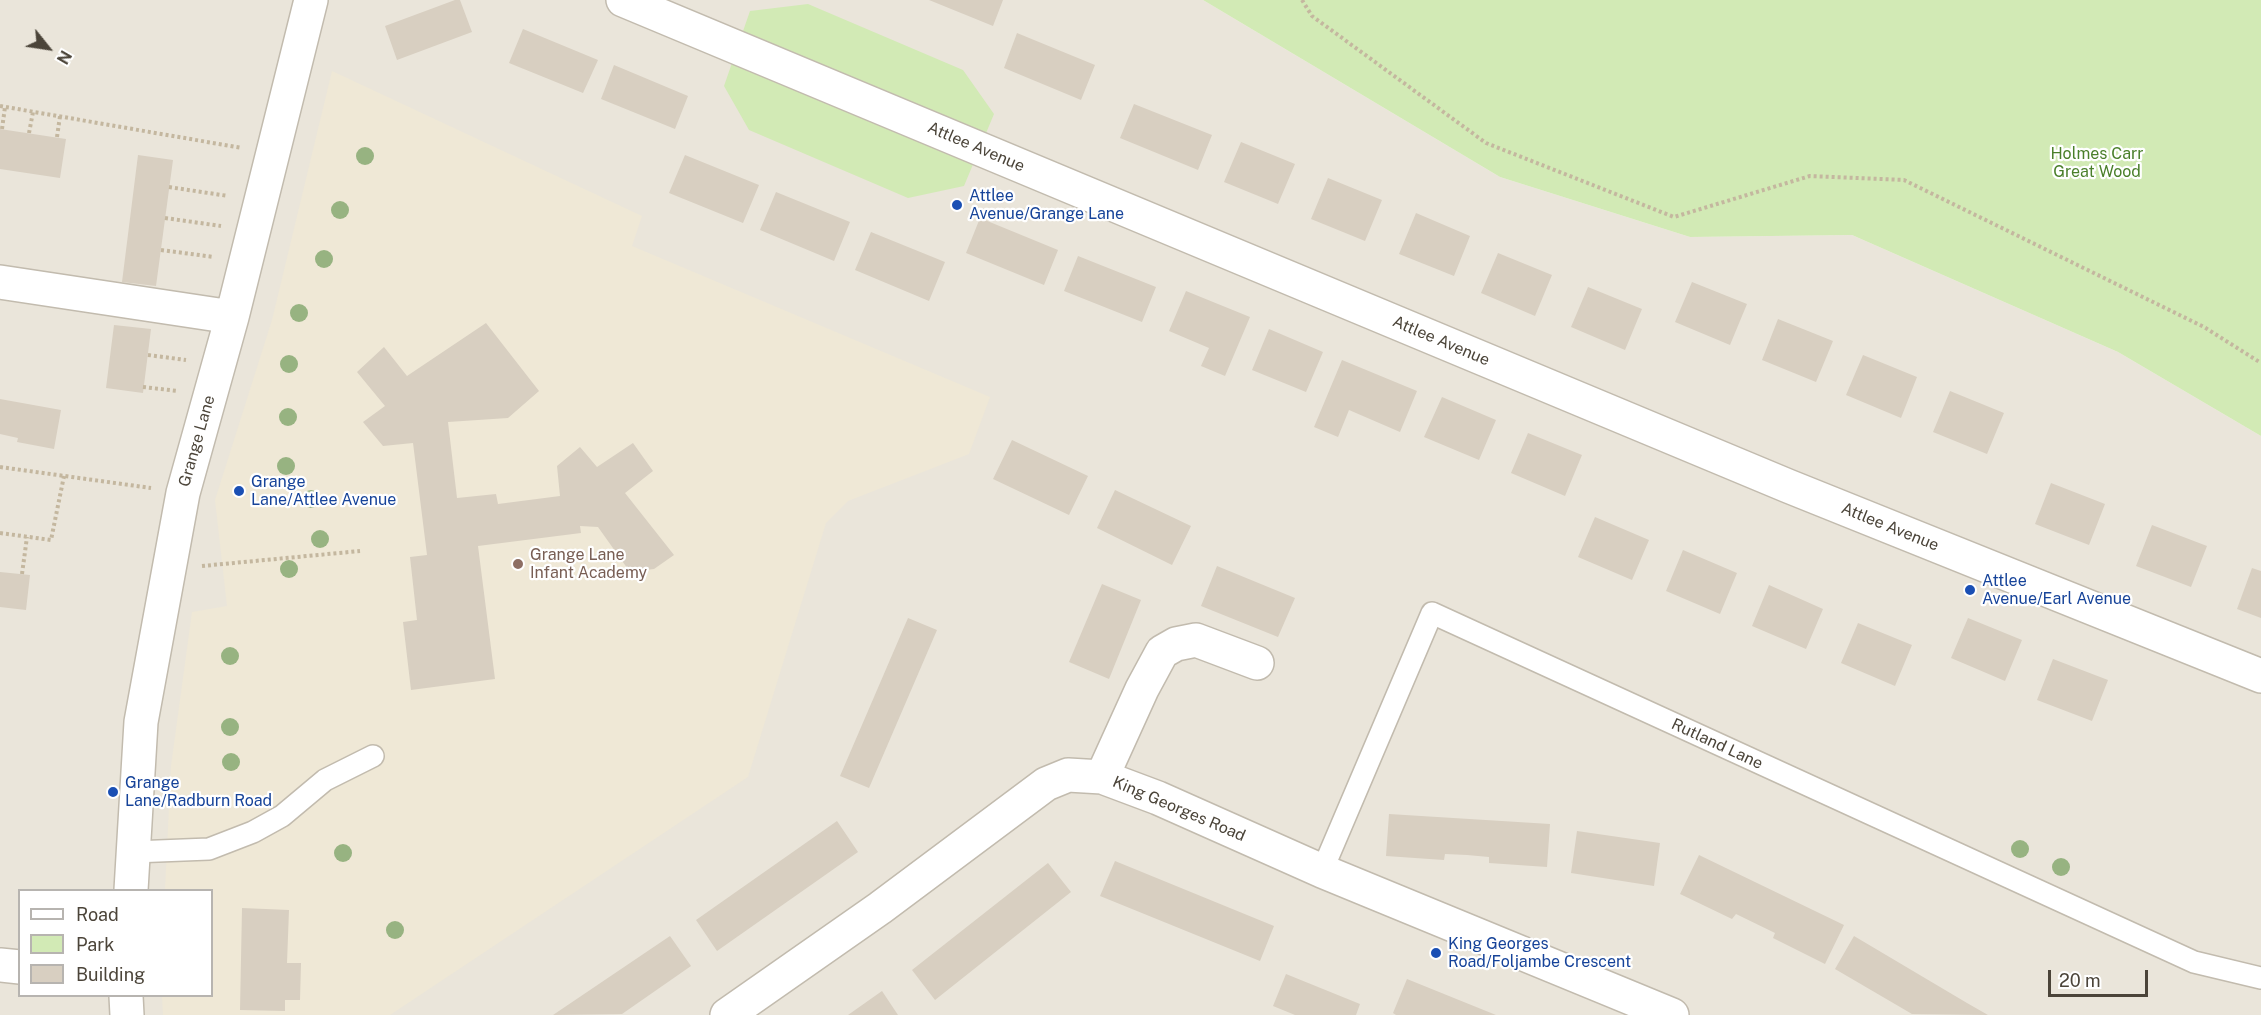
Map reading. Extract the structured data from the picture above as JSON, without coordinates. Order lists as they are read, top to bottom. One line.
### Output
{"streets":{"street":["Attlee Avenue","Grange Lane","King Georges Road"],"lane":["Rutland Lane"]},"crossings":[["Rutland Lane","King Georges Road"]],"parks":["Holmes Carr Great Wood"],"places":["Attlee Avenue/Grange Lane","Grange Lane/Attlee Avenue","Grange Lane Infant Academy","Attlee Avenue/Earl Avenue","Grange Lane/Radburn Road","King Georges Road/Foljambe Crescent"],"legend":["Road","Park","Building"],"scale_bar":"20 m","north":"bottom right"}
